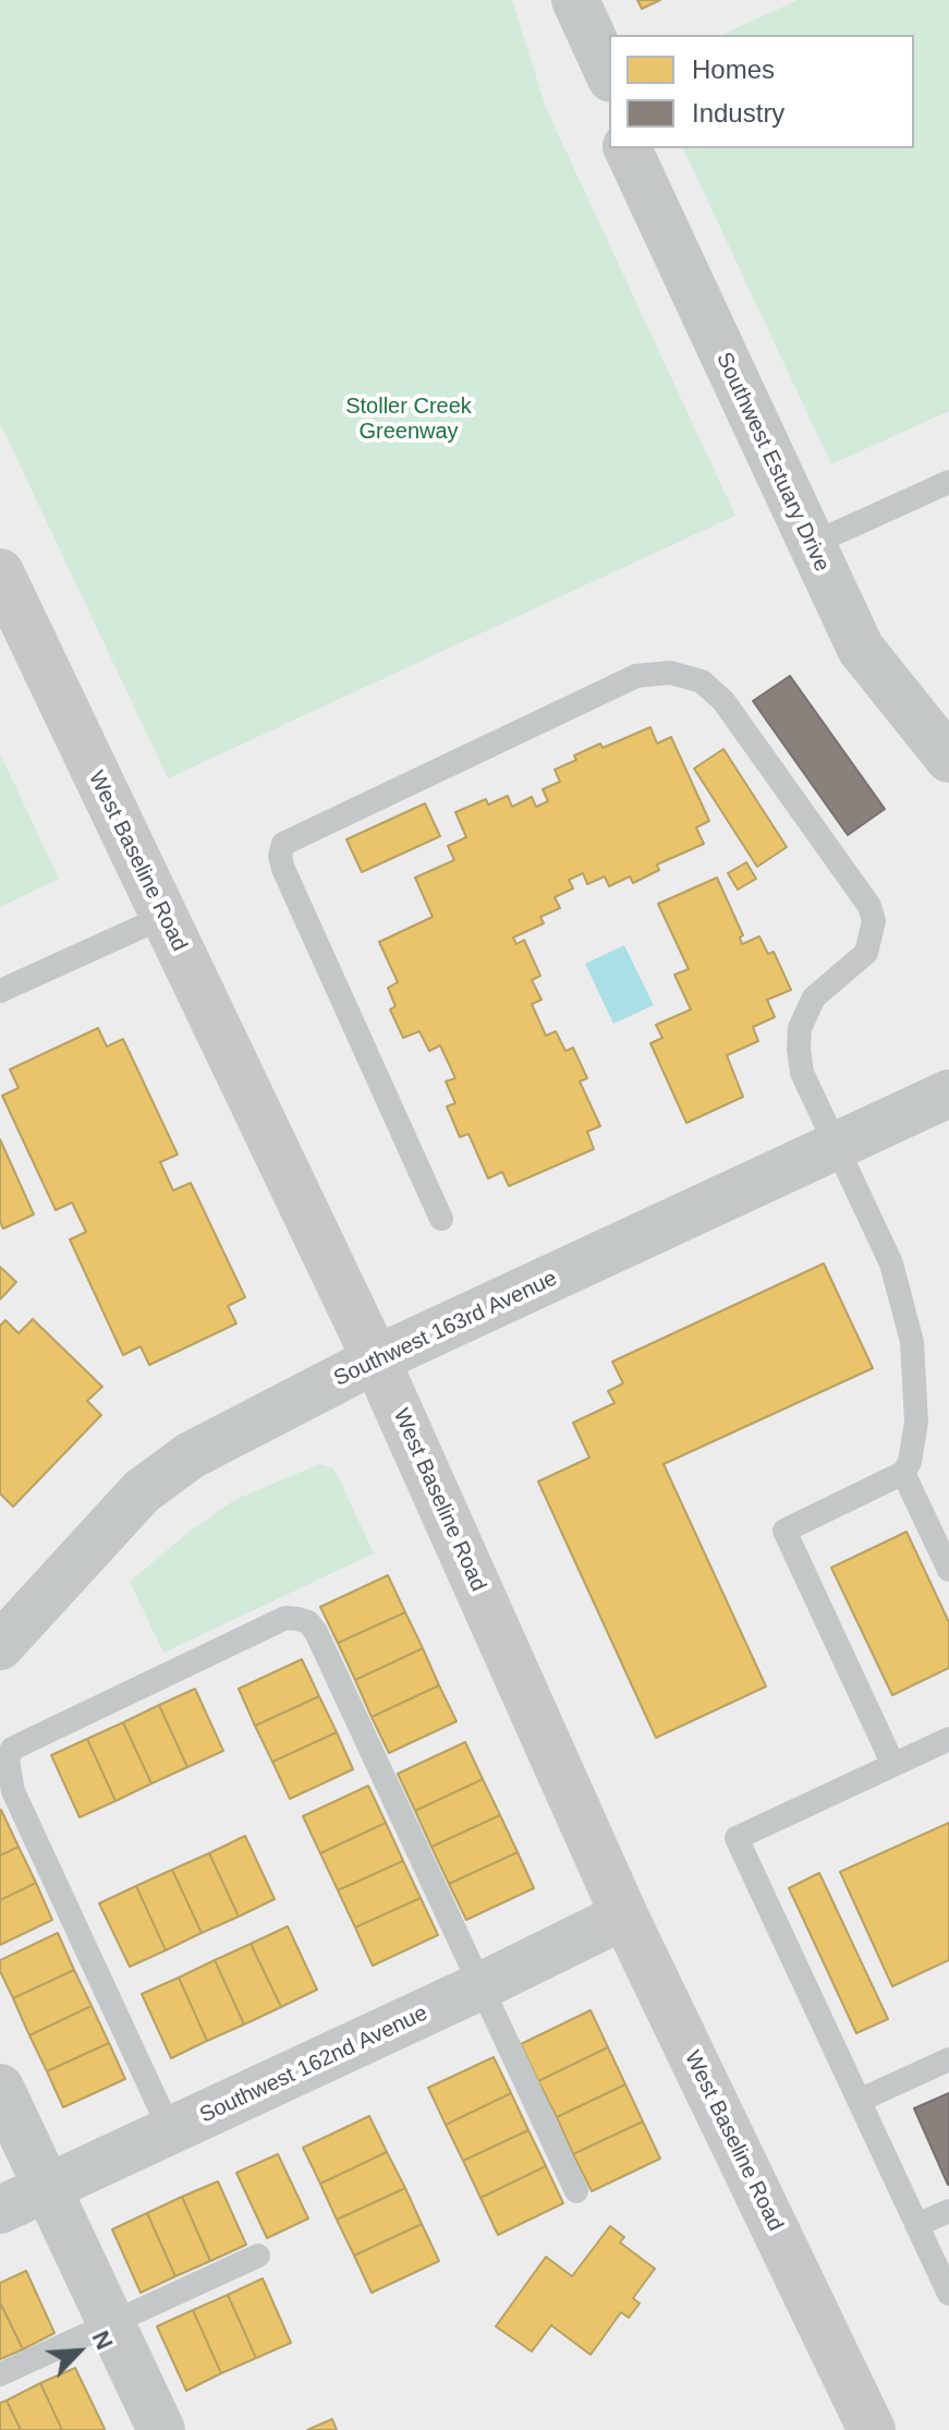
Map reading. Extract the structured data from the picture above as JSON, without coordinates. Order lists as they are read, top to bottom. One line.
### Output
{"streets":{"street":["Southwest Estuary Drive","West Baseline Road","Southwest 163rd Avenue","Southwest 162nd Avenue"]},"crossings":[["West Baseline Road","Southwest 163rd Avenue"],["West Baseline Road","Southwest 162nd Avenue"]],"parks":["Stoller Creek Greenway"],"legend":["Homes","Industry"],"north":"top right"}
